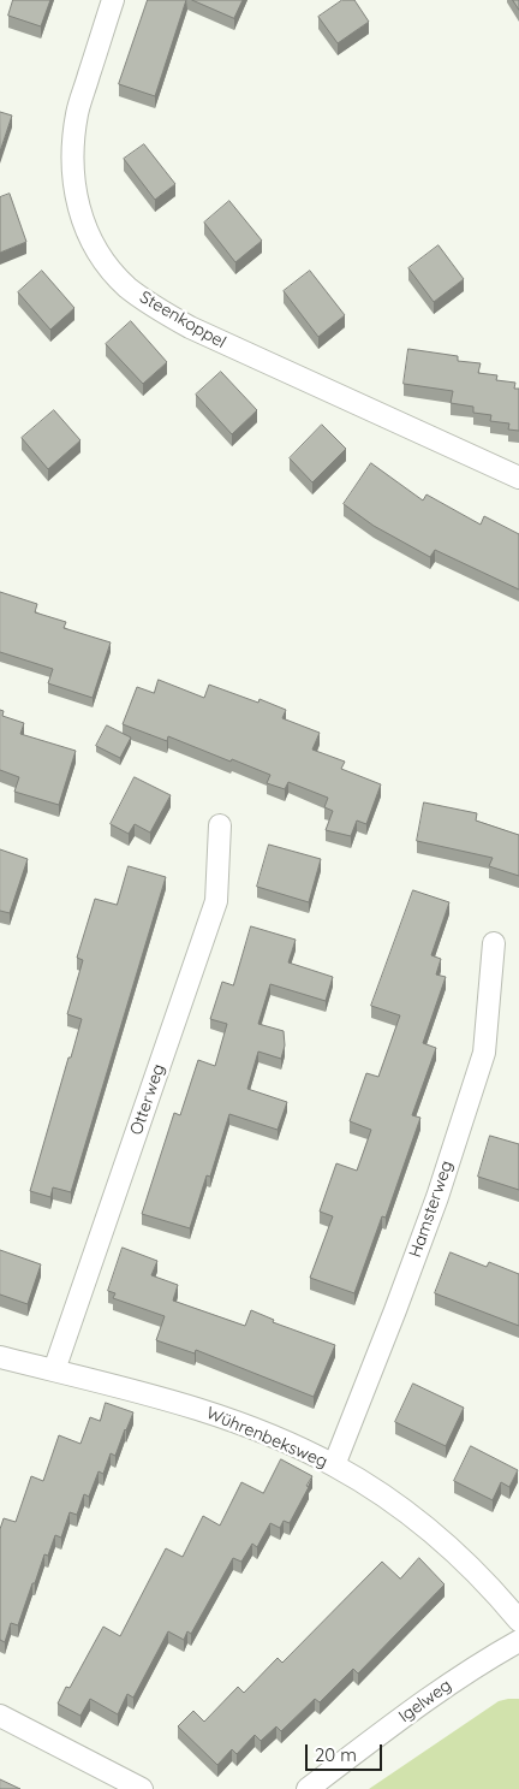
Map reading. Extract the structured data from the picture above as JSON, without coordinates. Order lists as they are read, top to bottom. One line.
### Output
{"streets":{"street":["Steenkoppel","Otterweg","Hamsterweg","Wührenbeksweg","Igelweg"]},"crossings":[["Otterweg","Wührenbeksweg"],["Hamsterweg","Wührenbeksweg"]],"scale_bar":"20 m"}
